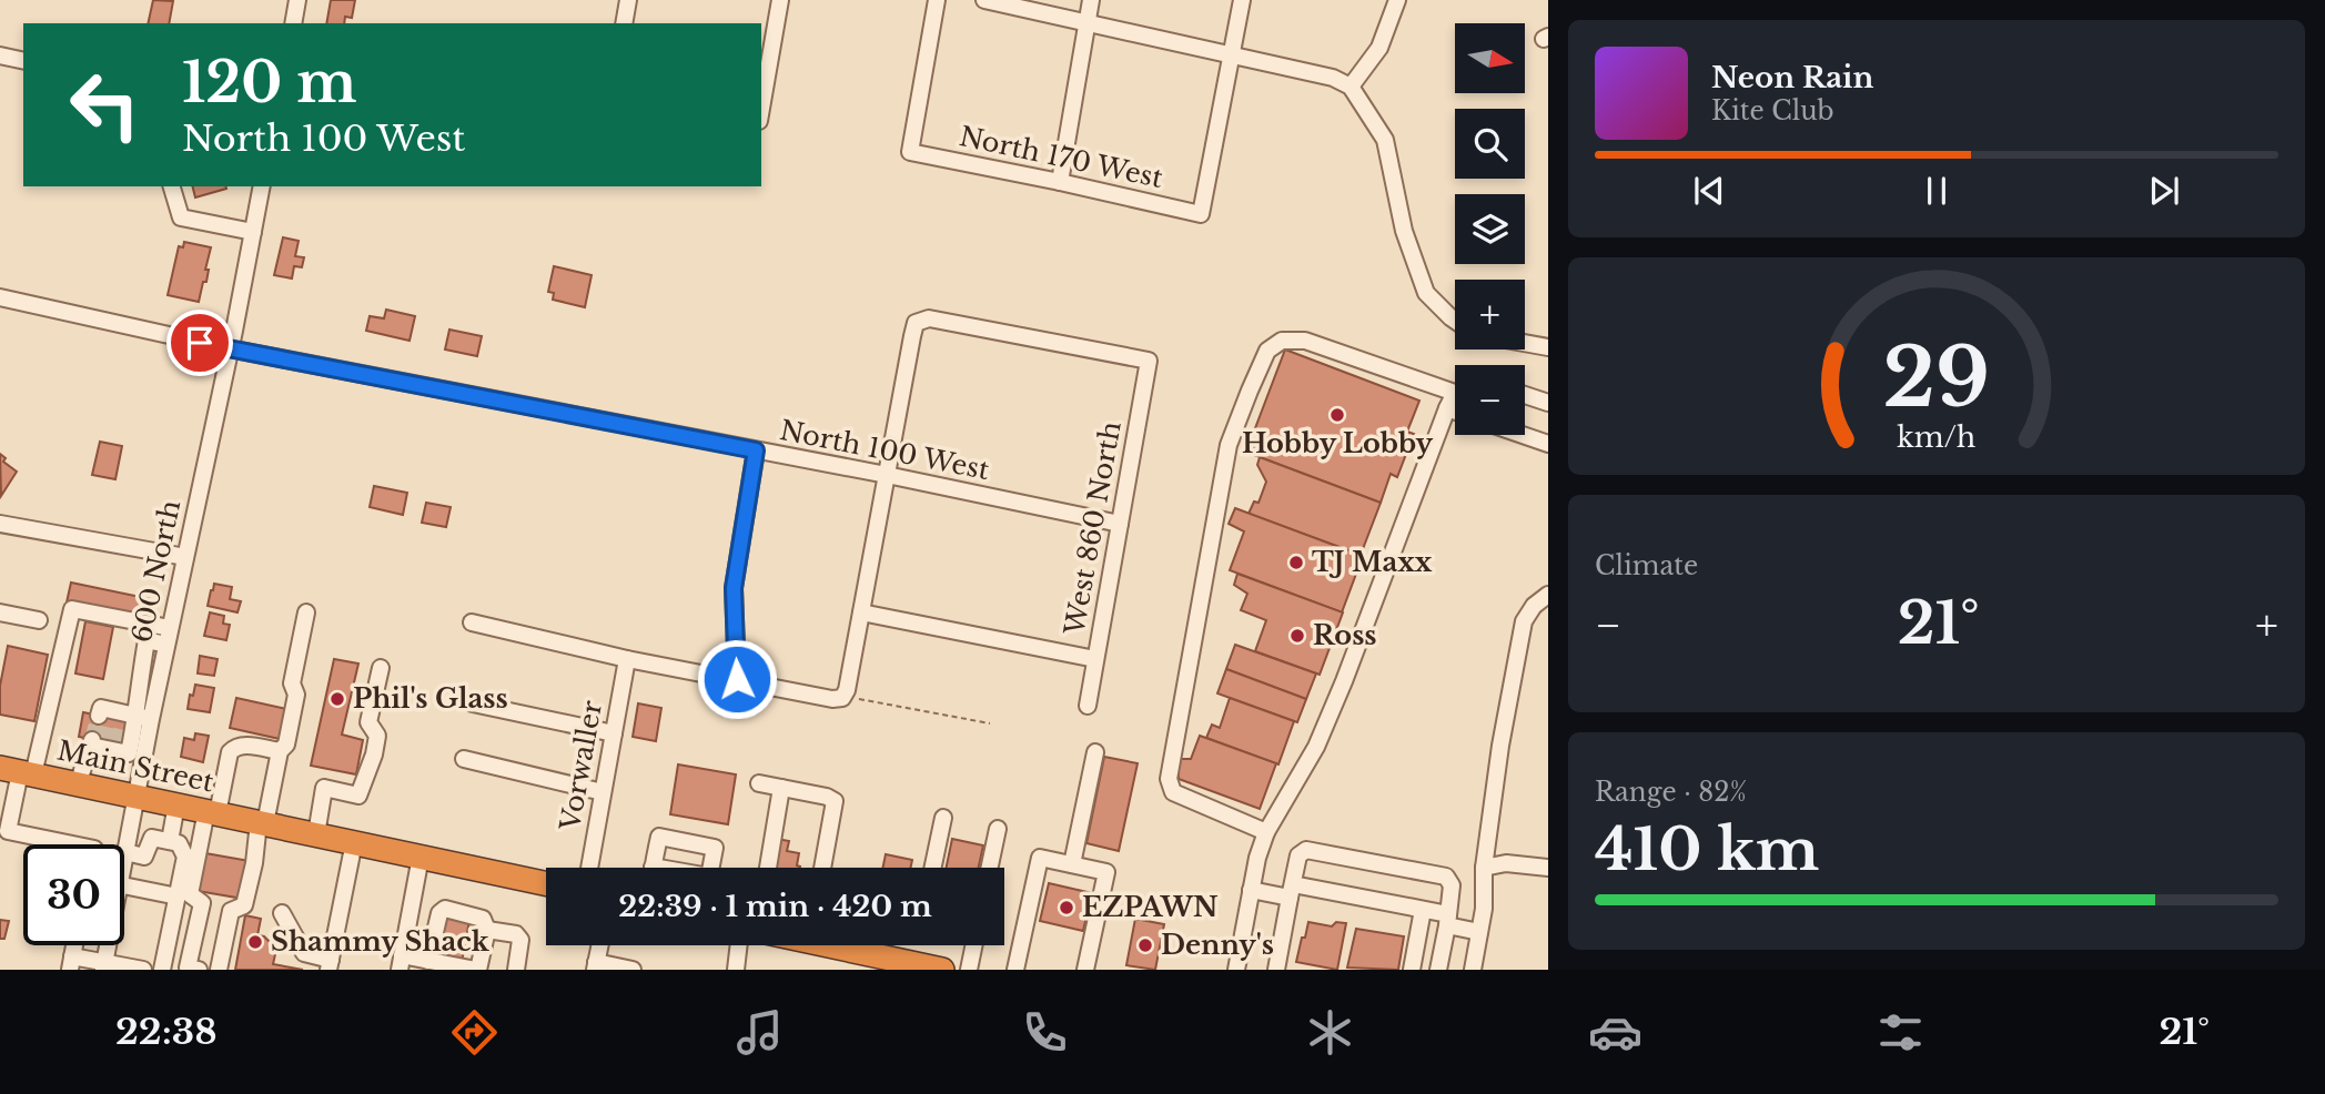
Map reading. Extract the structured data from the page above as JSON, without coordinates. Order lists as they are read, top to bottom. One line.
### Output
{"streets":{"highway":["Main Street"],"street":["North 170 West","North 100 West","West 860 North","600 North","Vorwaller"]},"crossings":[["North 100 West","West 860 North"],["North 100 West","600 North"],["600 North","Main Street"]],"places":["Hobby Lobby","TJ Maxx","Ross","Phil's Glass","EZPAWN","Shammy Shack","Denny's"],"north":"right","page":{"map_buttons":["+","−"],"turn":["120 m","North 100 West"],"song":["Neon Rain","Kite Club"],"tile":["Climate",["Range · 82%","410 km"]],"heat":["−","21°","+"],"limit":"30","trip":"22:39 · 1 min · 420 m","tabs":["22:38","21°"],"gauge":["29","km/h"]}}
